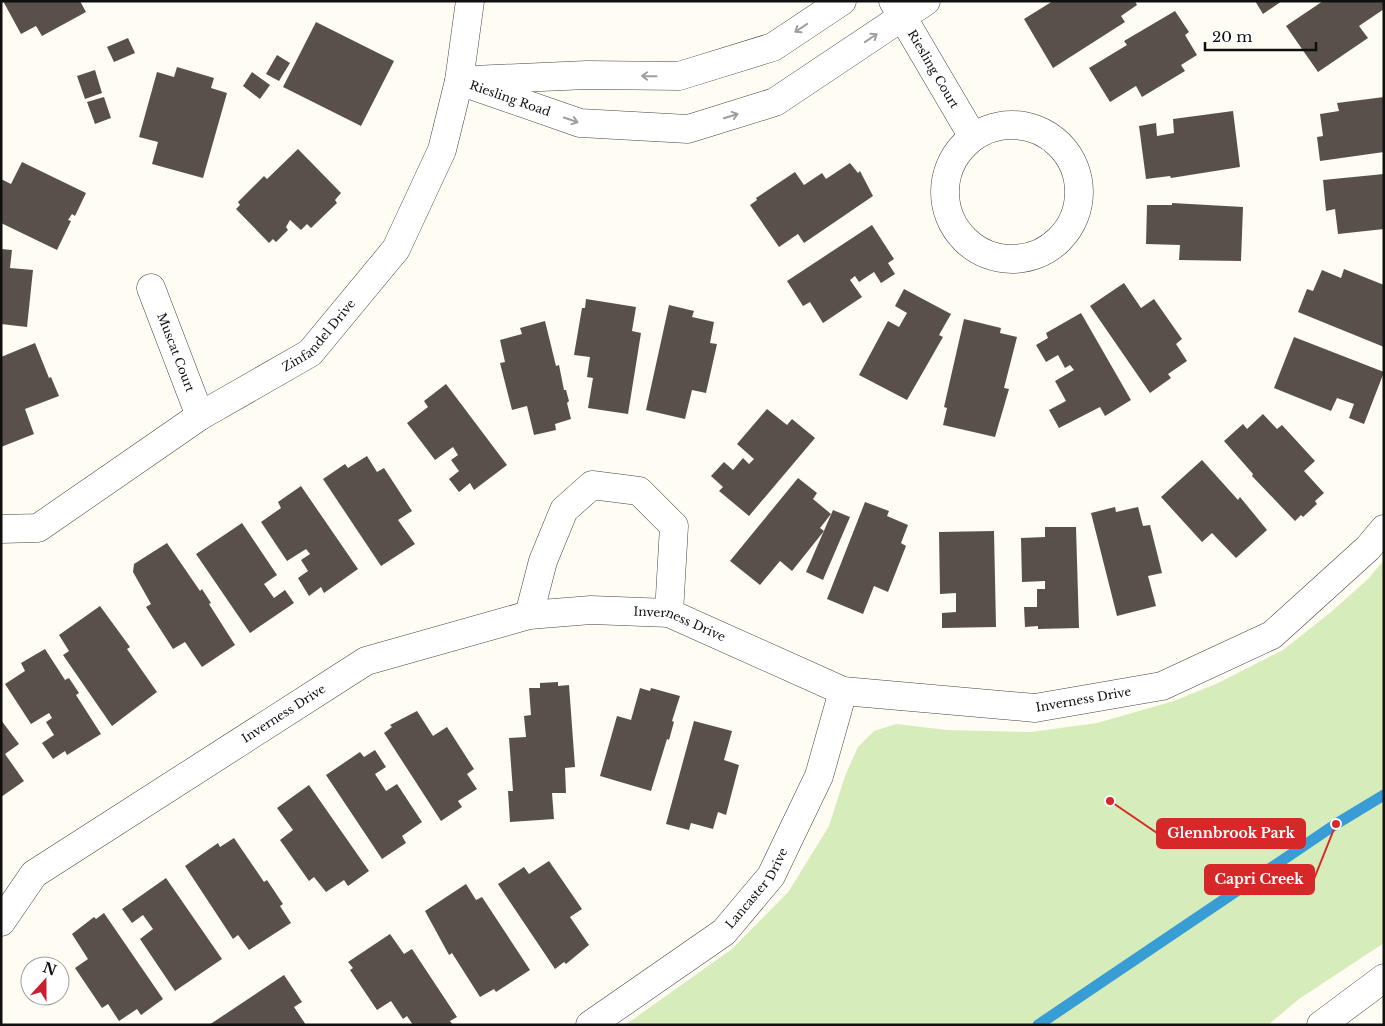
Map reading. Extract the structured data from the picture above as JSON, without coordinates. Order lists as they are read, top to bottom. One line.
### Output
{"streets":{"street":["Riesling Court","Riesling Road","Zinfandel Drive","Muscat Court","Inverness Drive","Lancaster Drive"]},"crossings":[["Riesling Court","Riesling Road"],["Riesling Road","Zinfandel Drive"],["Zinfandel Drive","Muscat Court"],["Inverness Drive","Lancaster Drive"]],"places":["Glennbrook Park","Capri Creek"],"scale_bar":"20 m","north":"top"}
